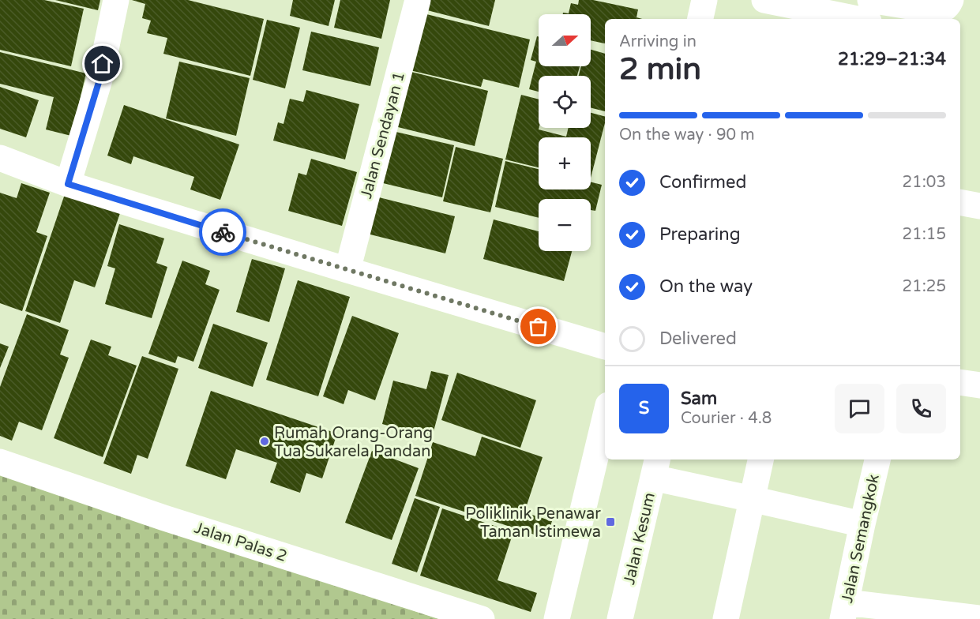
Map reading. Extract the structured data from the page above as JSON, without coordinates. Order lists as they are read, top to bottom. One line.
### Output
{"streets":{"street":["Jalan Sendayan 1","Jalan Kesum","Jalan Semangkok","Jalan Palas 2"]},"places":{"other":["Rumah Orang-Orang Tua Sukarela Pandan"],"transit":["Poliklinik Penawar Taman Istimewa"]},"north":"right","page":{"map_buttons":["+","−"],"heading":["2 min","Arriving in","21:29–21:34"],"panel":["Sam","Courier · 4.8"],"bar":"On the way · 90 m","list":[["Confirmed","21:03"],["Preparing","21:15"],["On the way","21:25"],"Delivered"],"round":"S"}}
